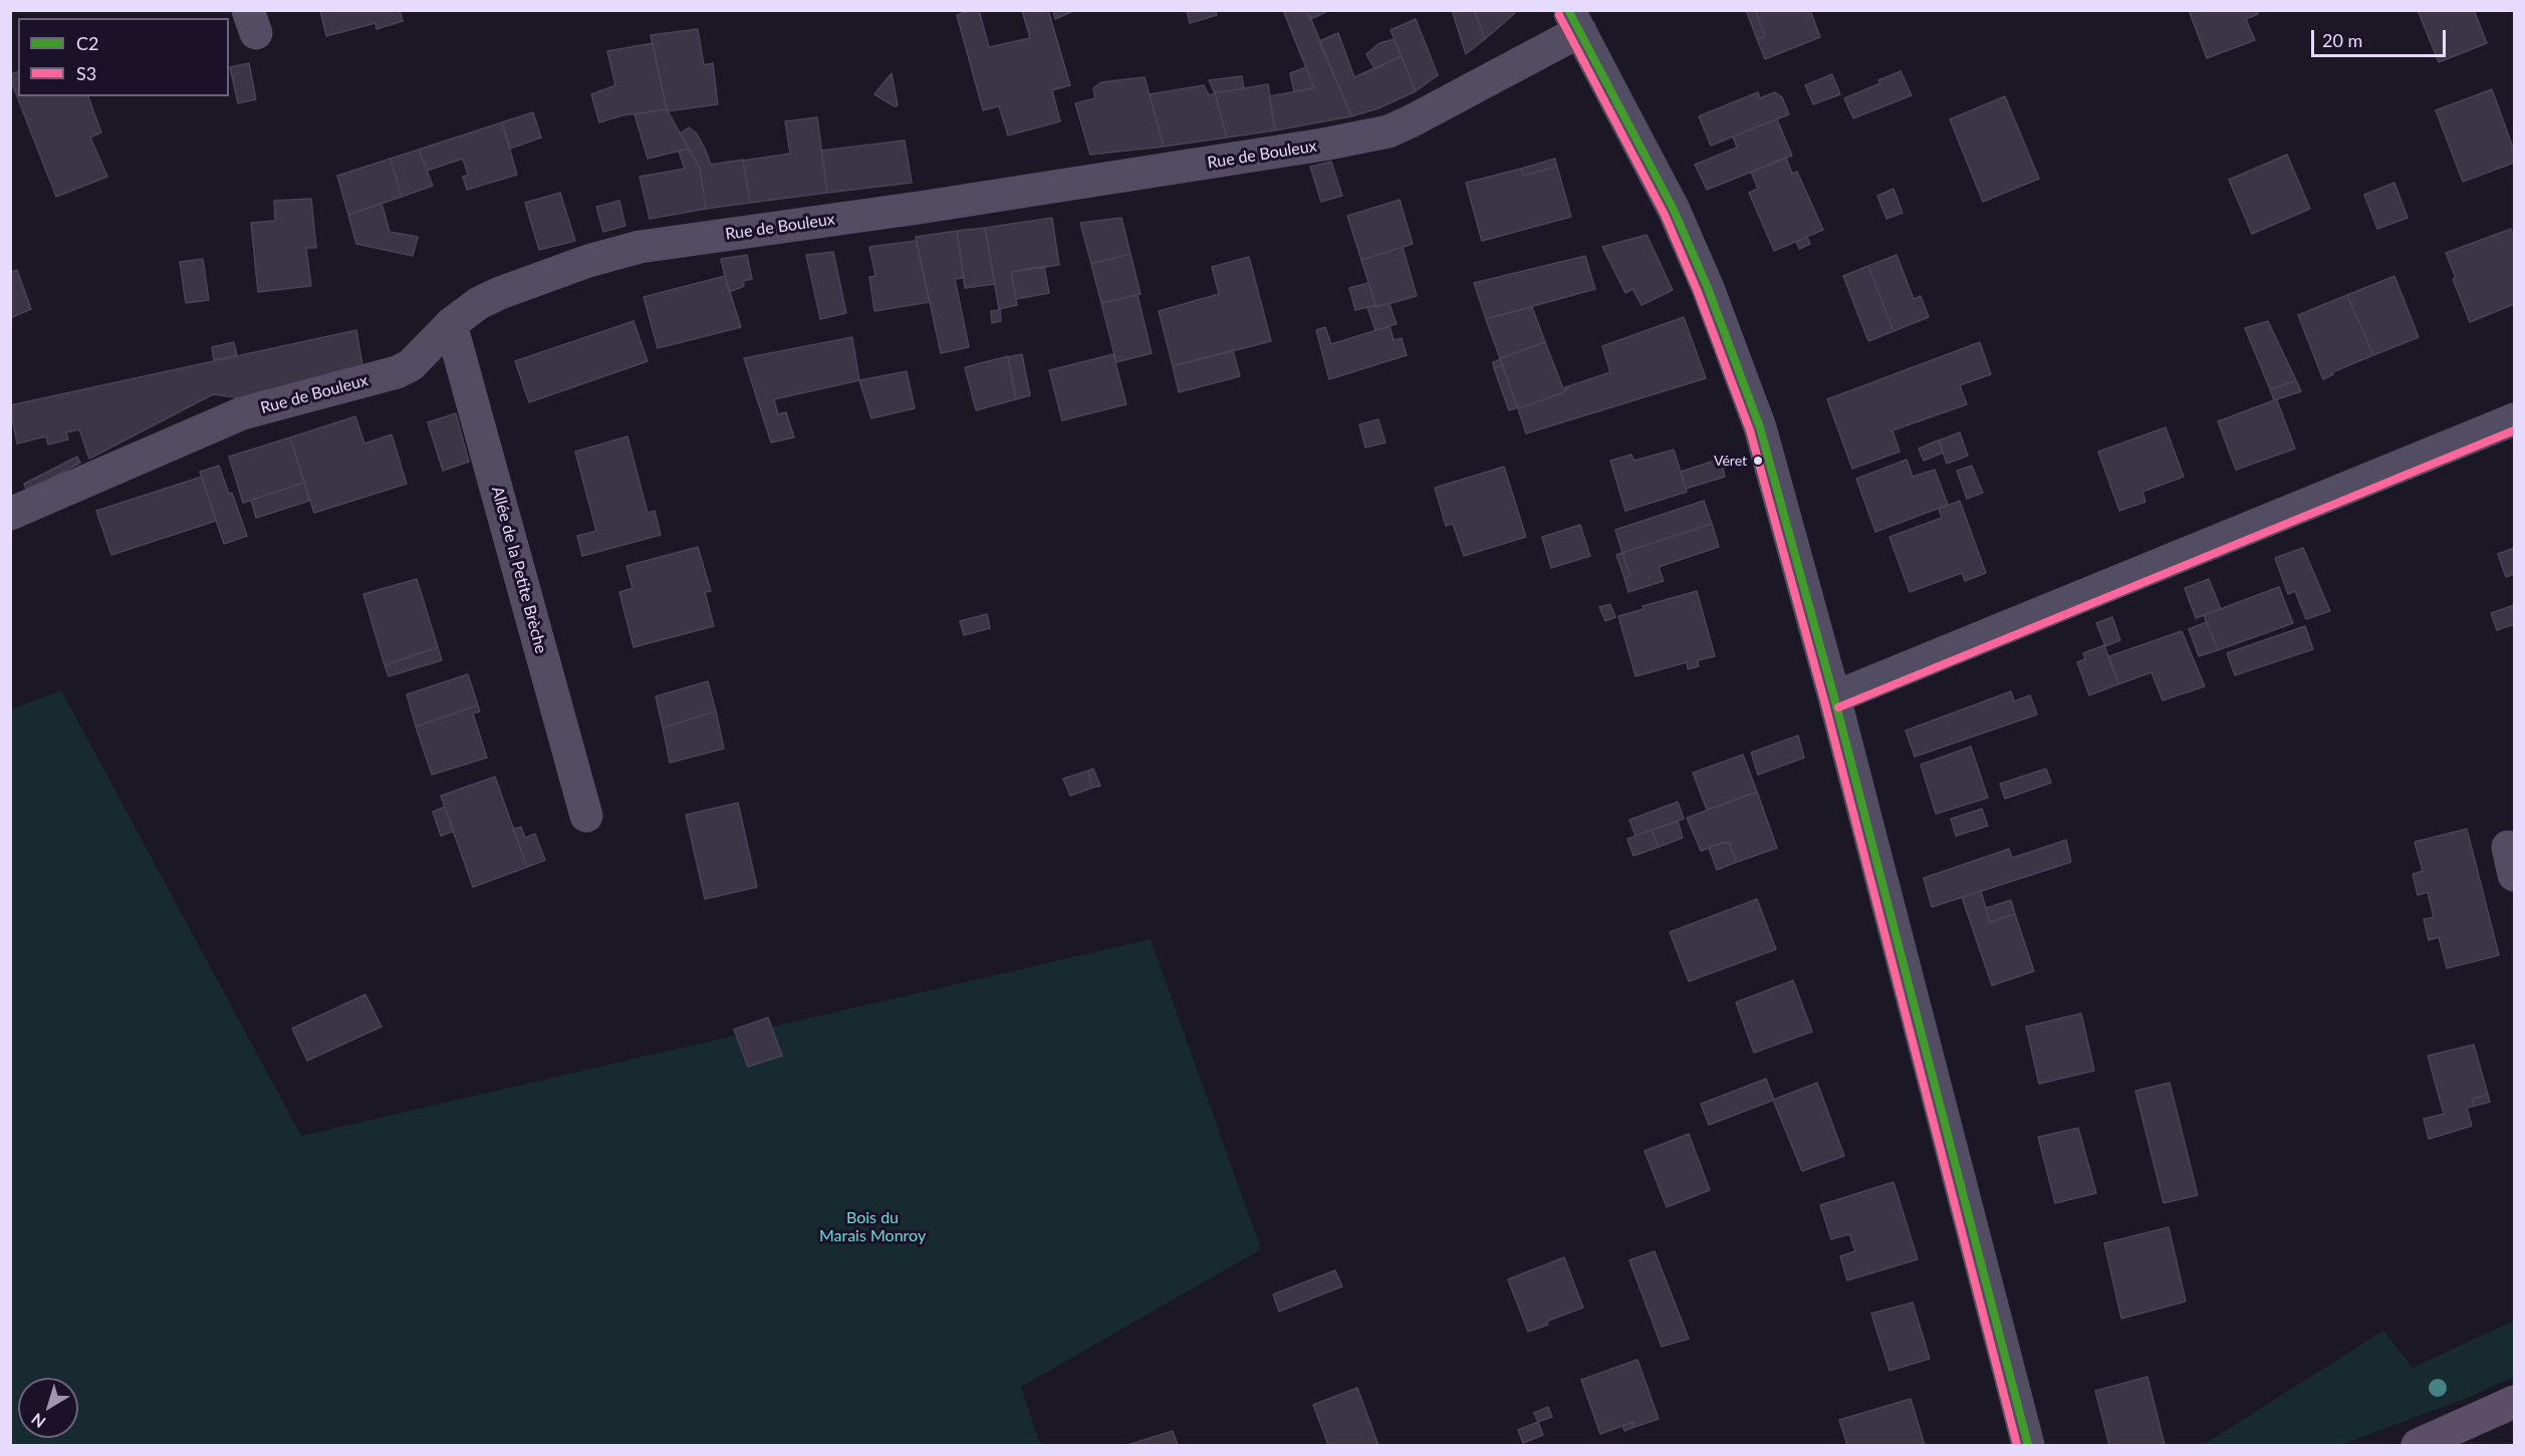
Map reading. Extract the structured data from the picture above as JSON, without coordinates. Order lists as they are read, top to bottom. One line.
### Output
{"streets":{"street":["Rue de Bouleux","Allée de la Petite Brèche"]},"crossings":[["Rue de Bouleux","Allée de la Petite Brèche"]],"parks":["Bois du Marais Monroy"],"places":["Véret"],"lines":["transit line C2","transit line S3"],"legend":["C2","S3"],"scale_bar":"20 m","north":"bottom left"}
